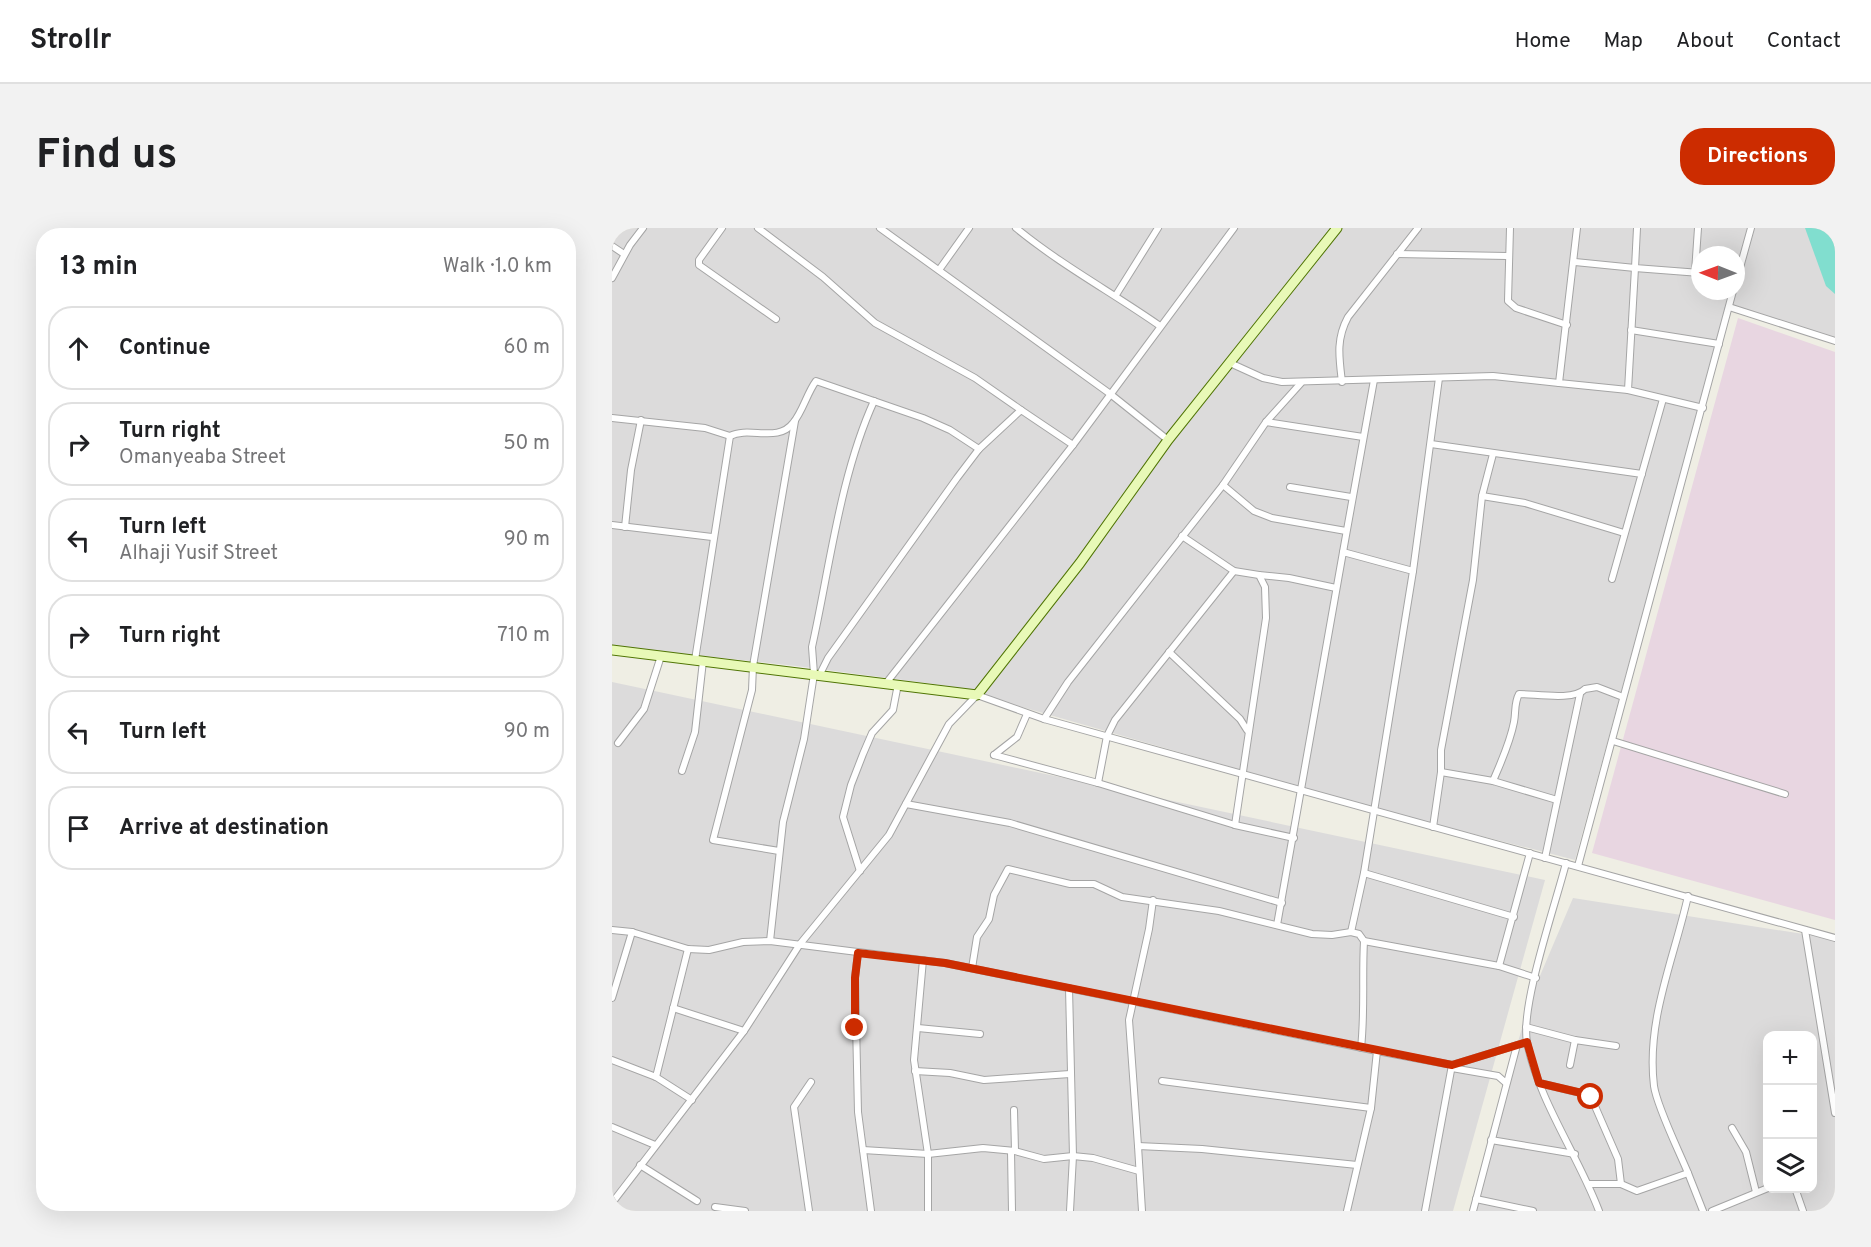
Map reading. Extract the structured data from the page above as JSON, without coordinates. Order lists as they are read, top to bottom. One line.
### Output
{"north":"left","page":{"header":"Strollr","nav":["Home","Map","About","Contact"],"buttons":"Directions","title":"Find us","heading":["13 min","Walk · 1.0 km"],"list":[["Continue","60 m"],["Turn right","Omanyeaba Street","50 m"],["Turn left","Alhaji Yusif Street","90 m"],["Turn right","710 m"],["Turn left","90 m"],"Arrive at destination"],"map_buttons":["+","−"]}}
